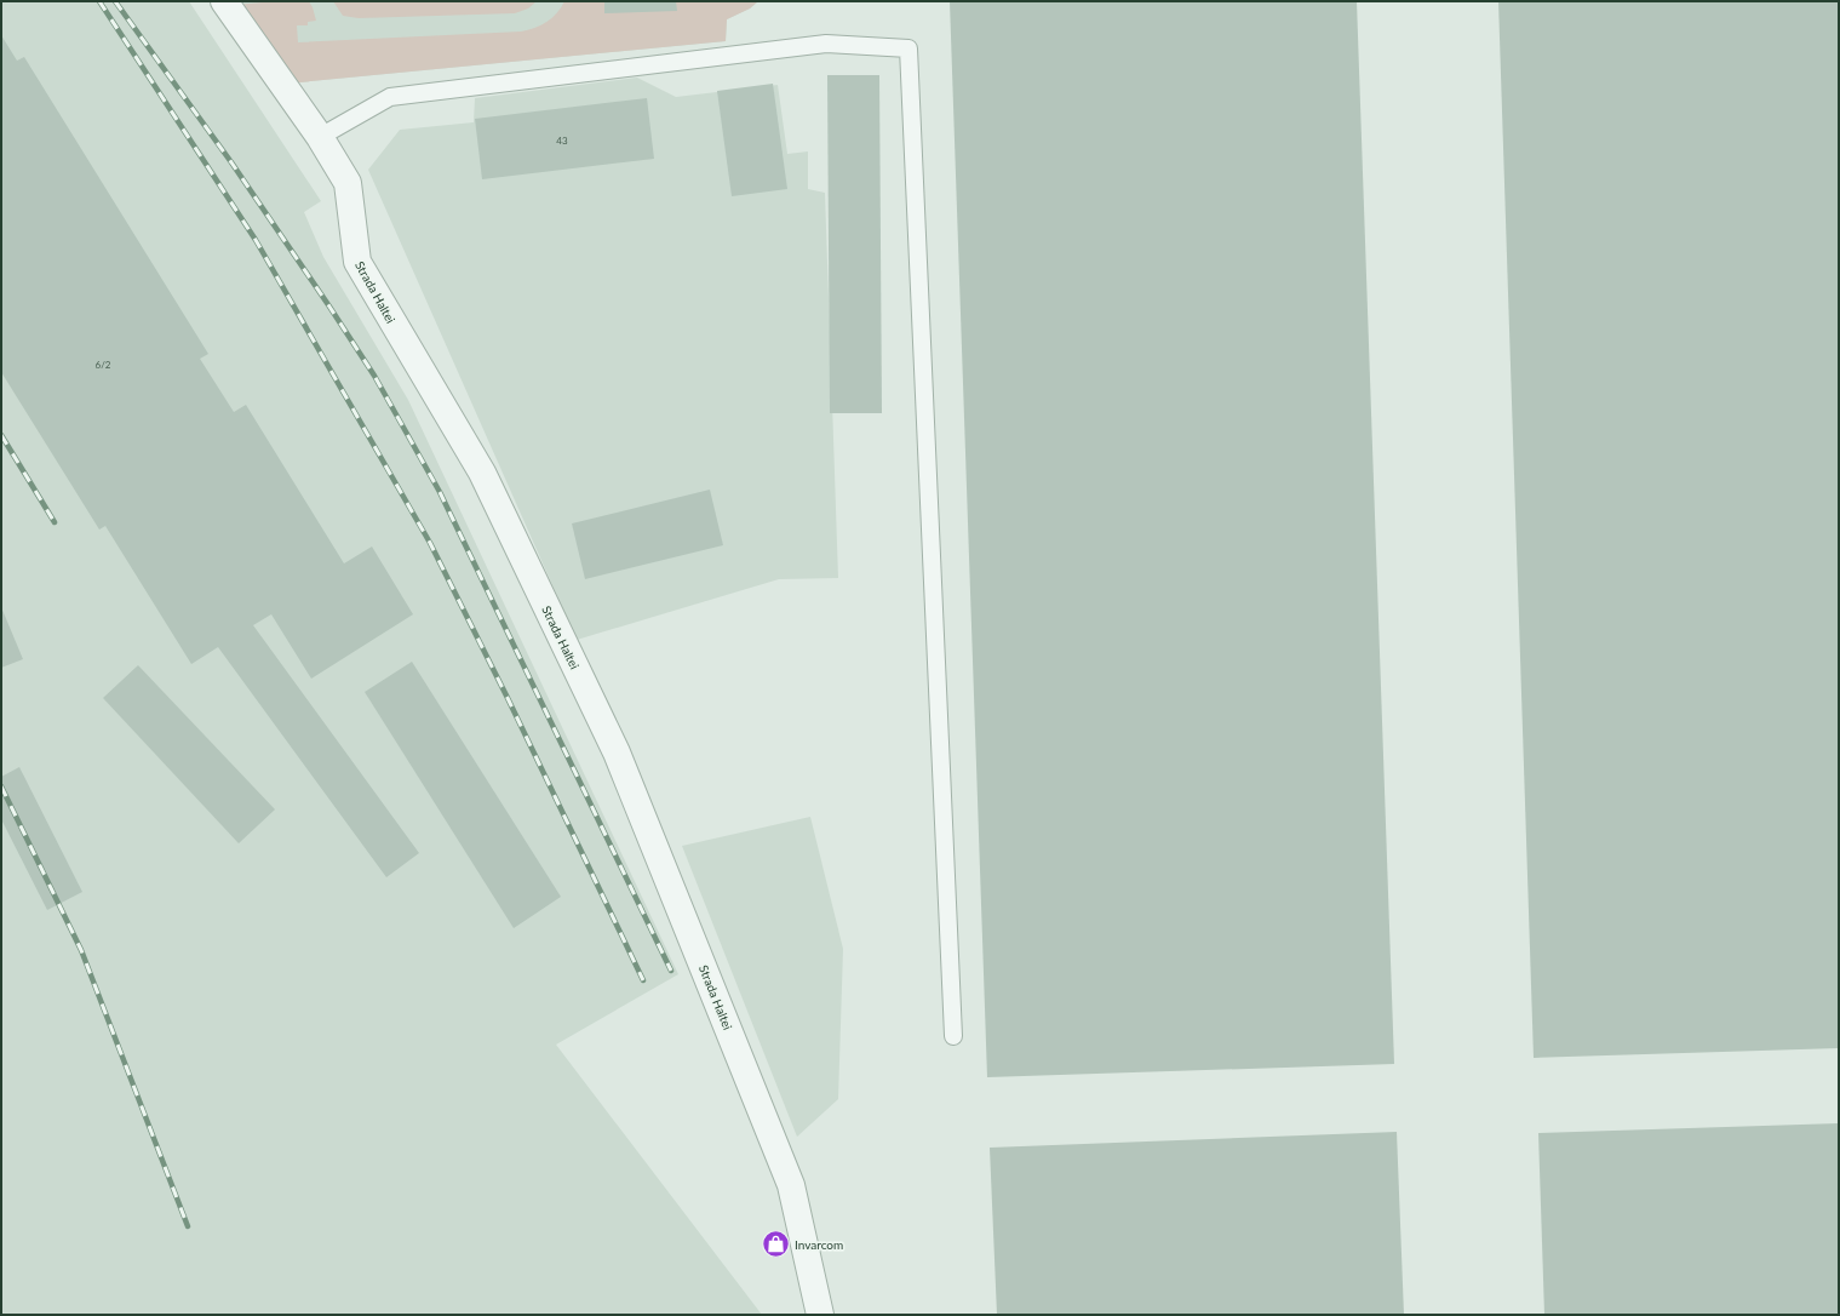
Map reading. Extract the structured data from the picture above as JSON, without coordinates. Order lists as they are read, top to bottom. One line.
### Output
{"streets":{"street":["Strada Haltei"]},"places":{"shop":["Invarcom"]},"house_numbers":["43","6/2"]}
